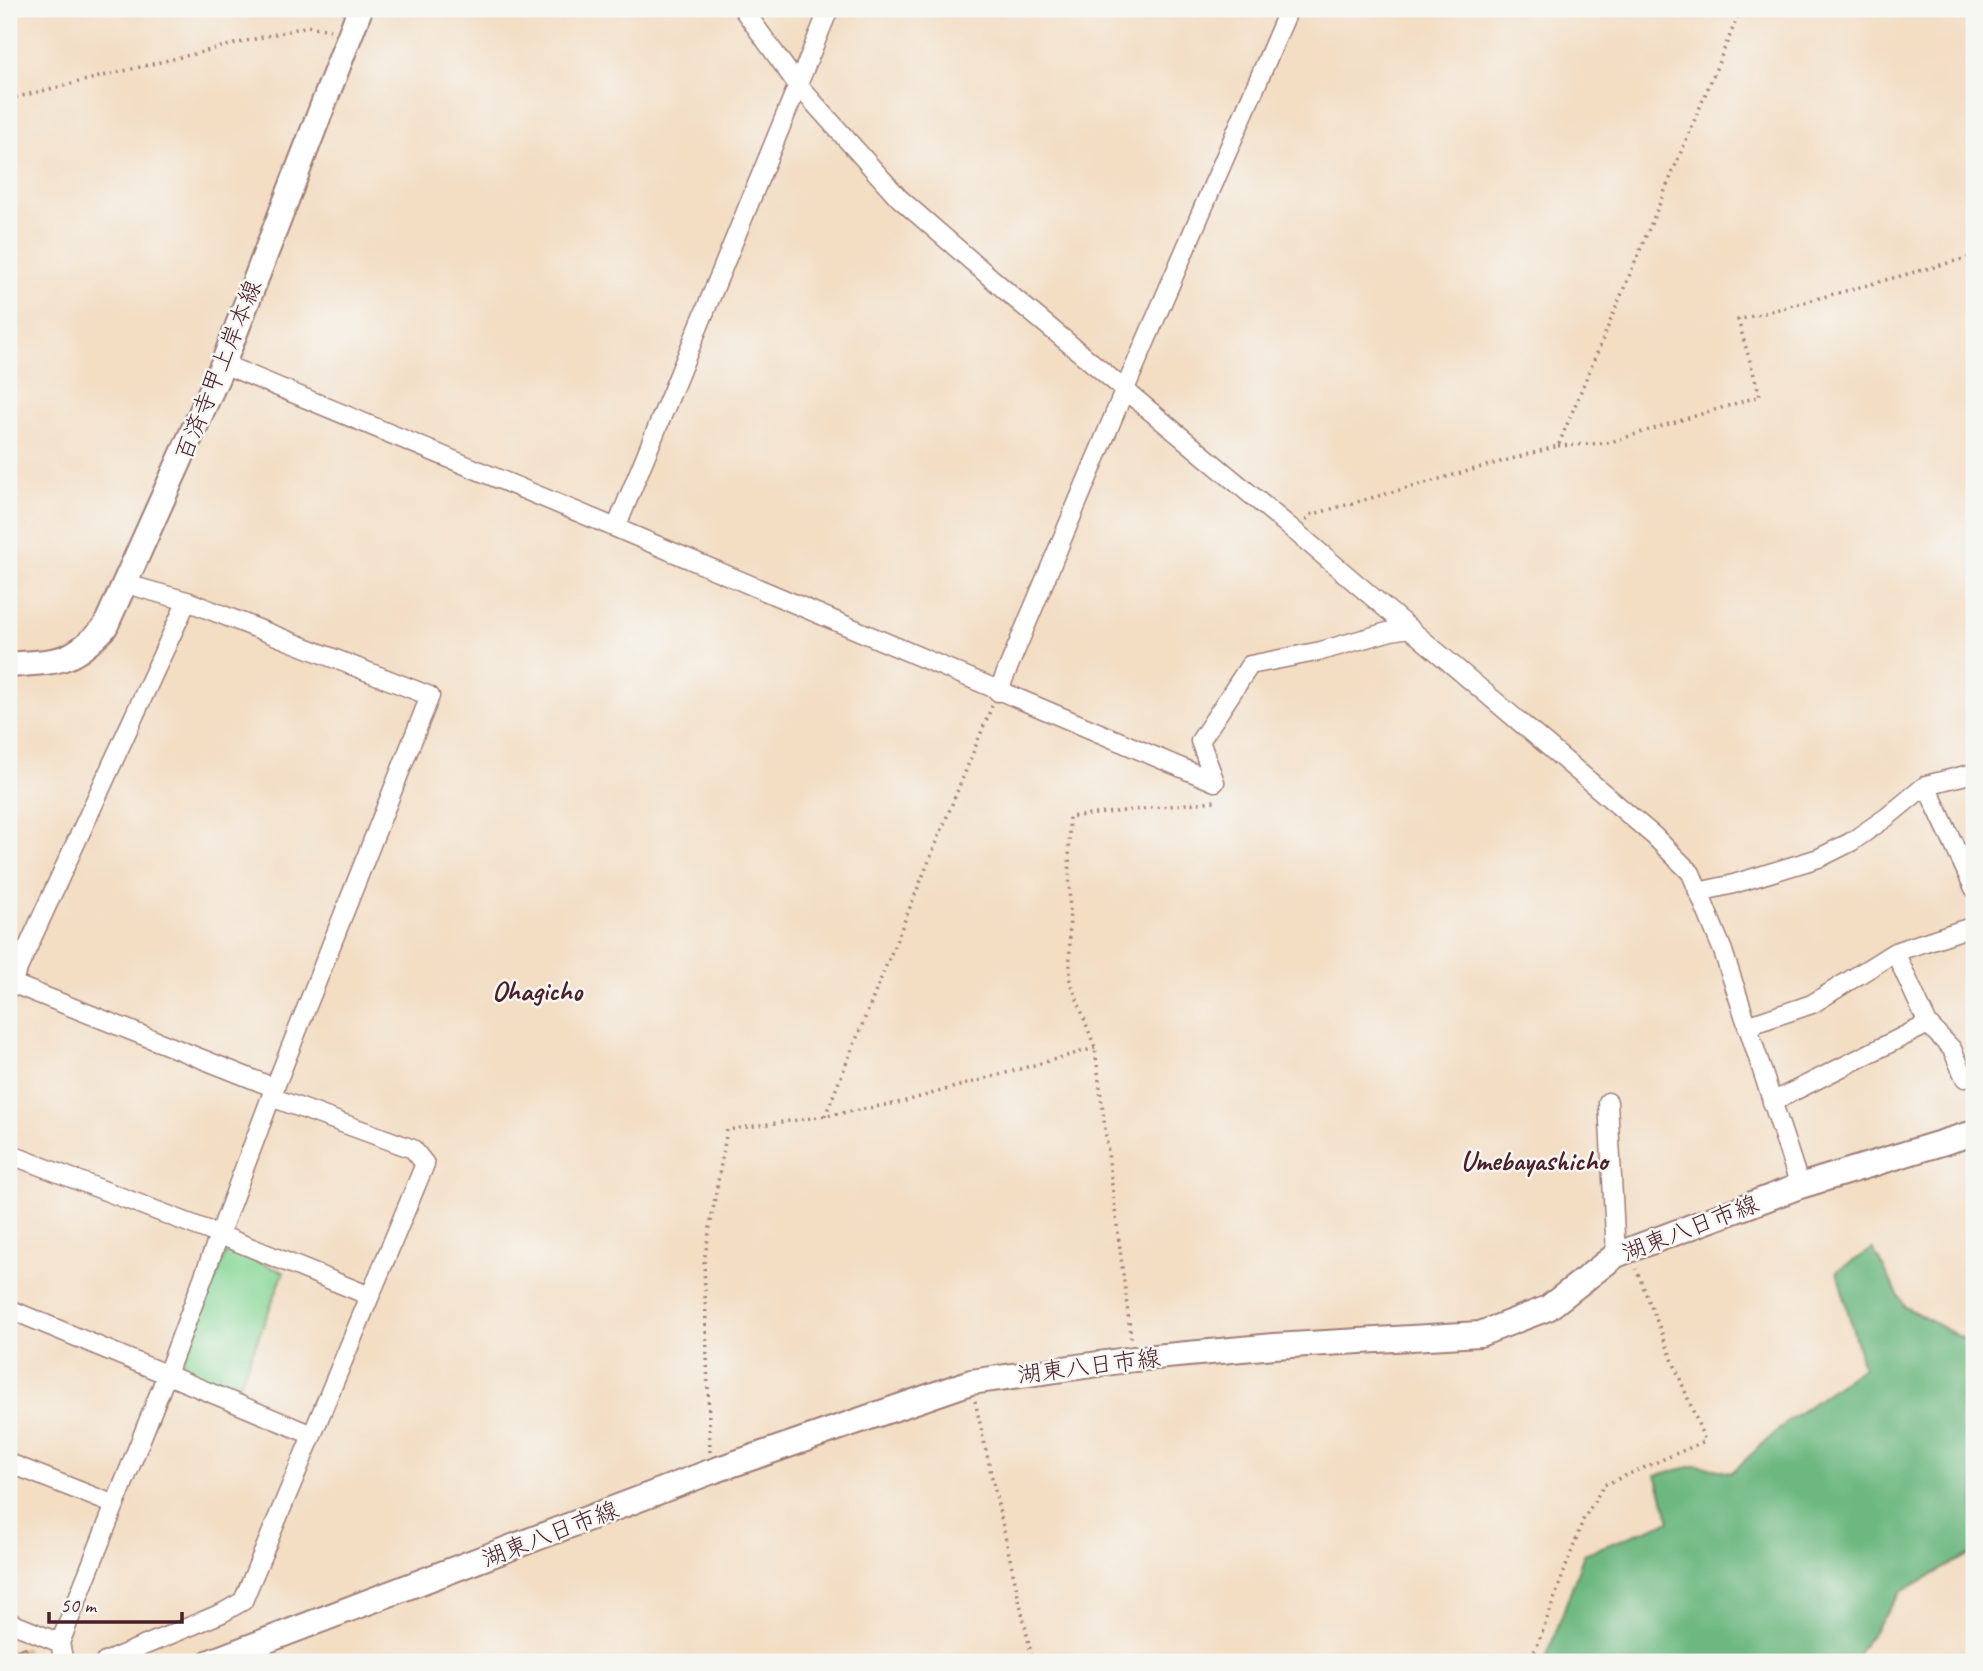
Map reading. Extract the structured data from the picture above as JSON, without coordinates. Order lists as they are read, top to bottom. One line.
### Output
{"streets":{"main road":["百済寺甲上岸本線","湖東八日市線"]},"districts":["Ohagicho","Umebayashicho"],"scale_bar":"50 m"}
